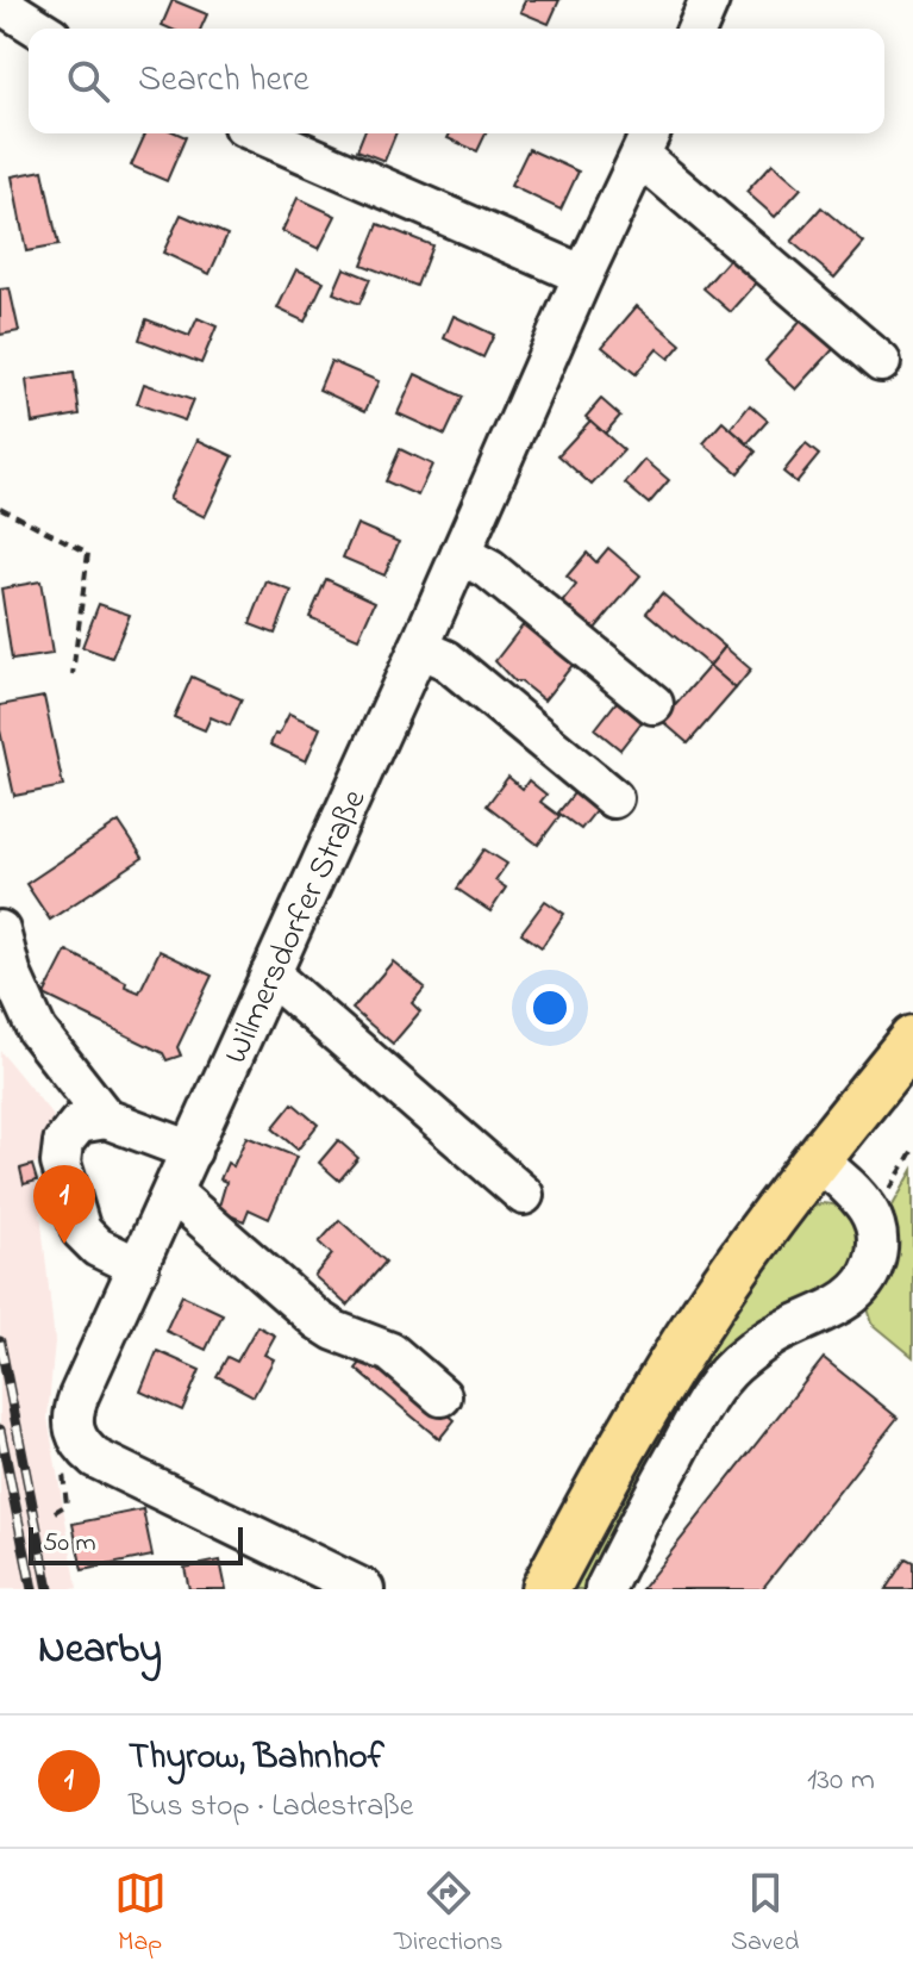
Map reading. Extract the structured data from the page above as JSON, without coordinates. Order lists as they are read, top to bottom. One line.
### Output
{"streets":{"street":["Wilmersdorfer Straße"]},"scale_bar":"50 m","page":{"search":"Search here","pins":"1","scale":"50 m","heading":"Nearby","list":[{"mark":"1","name":"Thyrow, Bahnhof","note":"Bus stop · Ladestraße","value":"130 m"}],"nav":["Map","Directions","Saved"]}}
